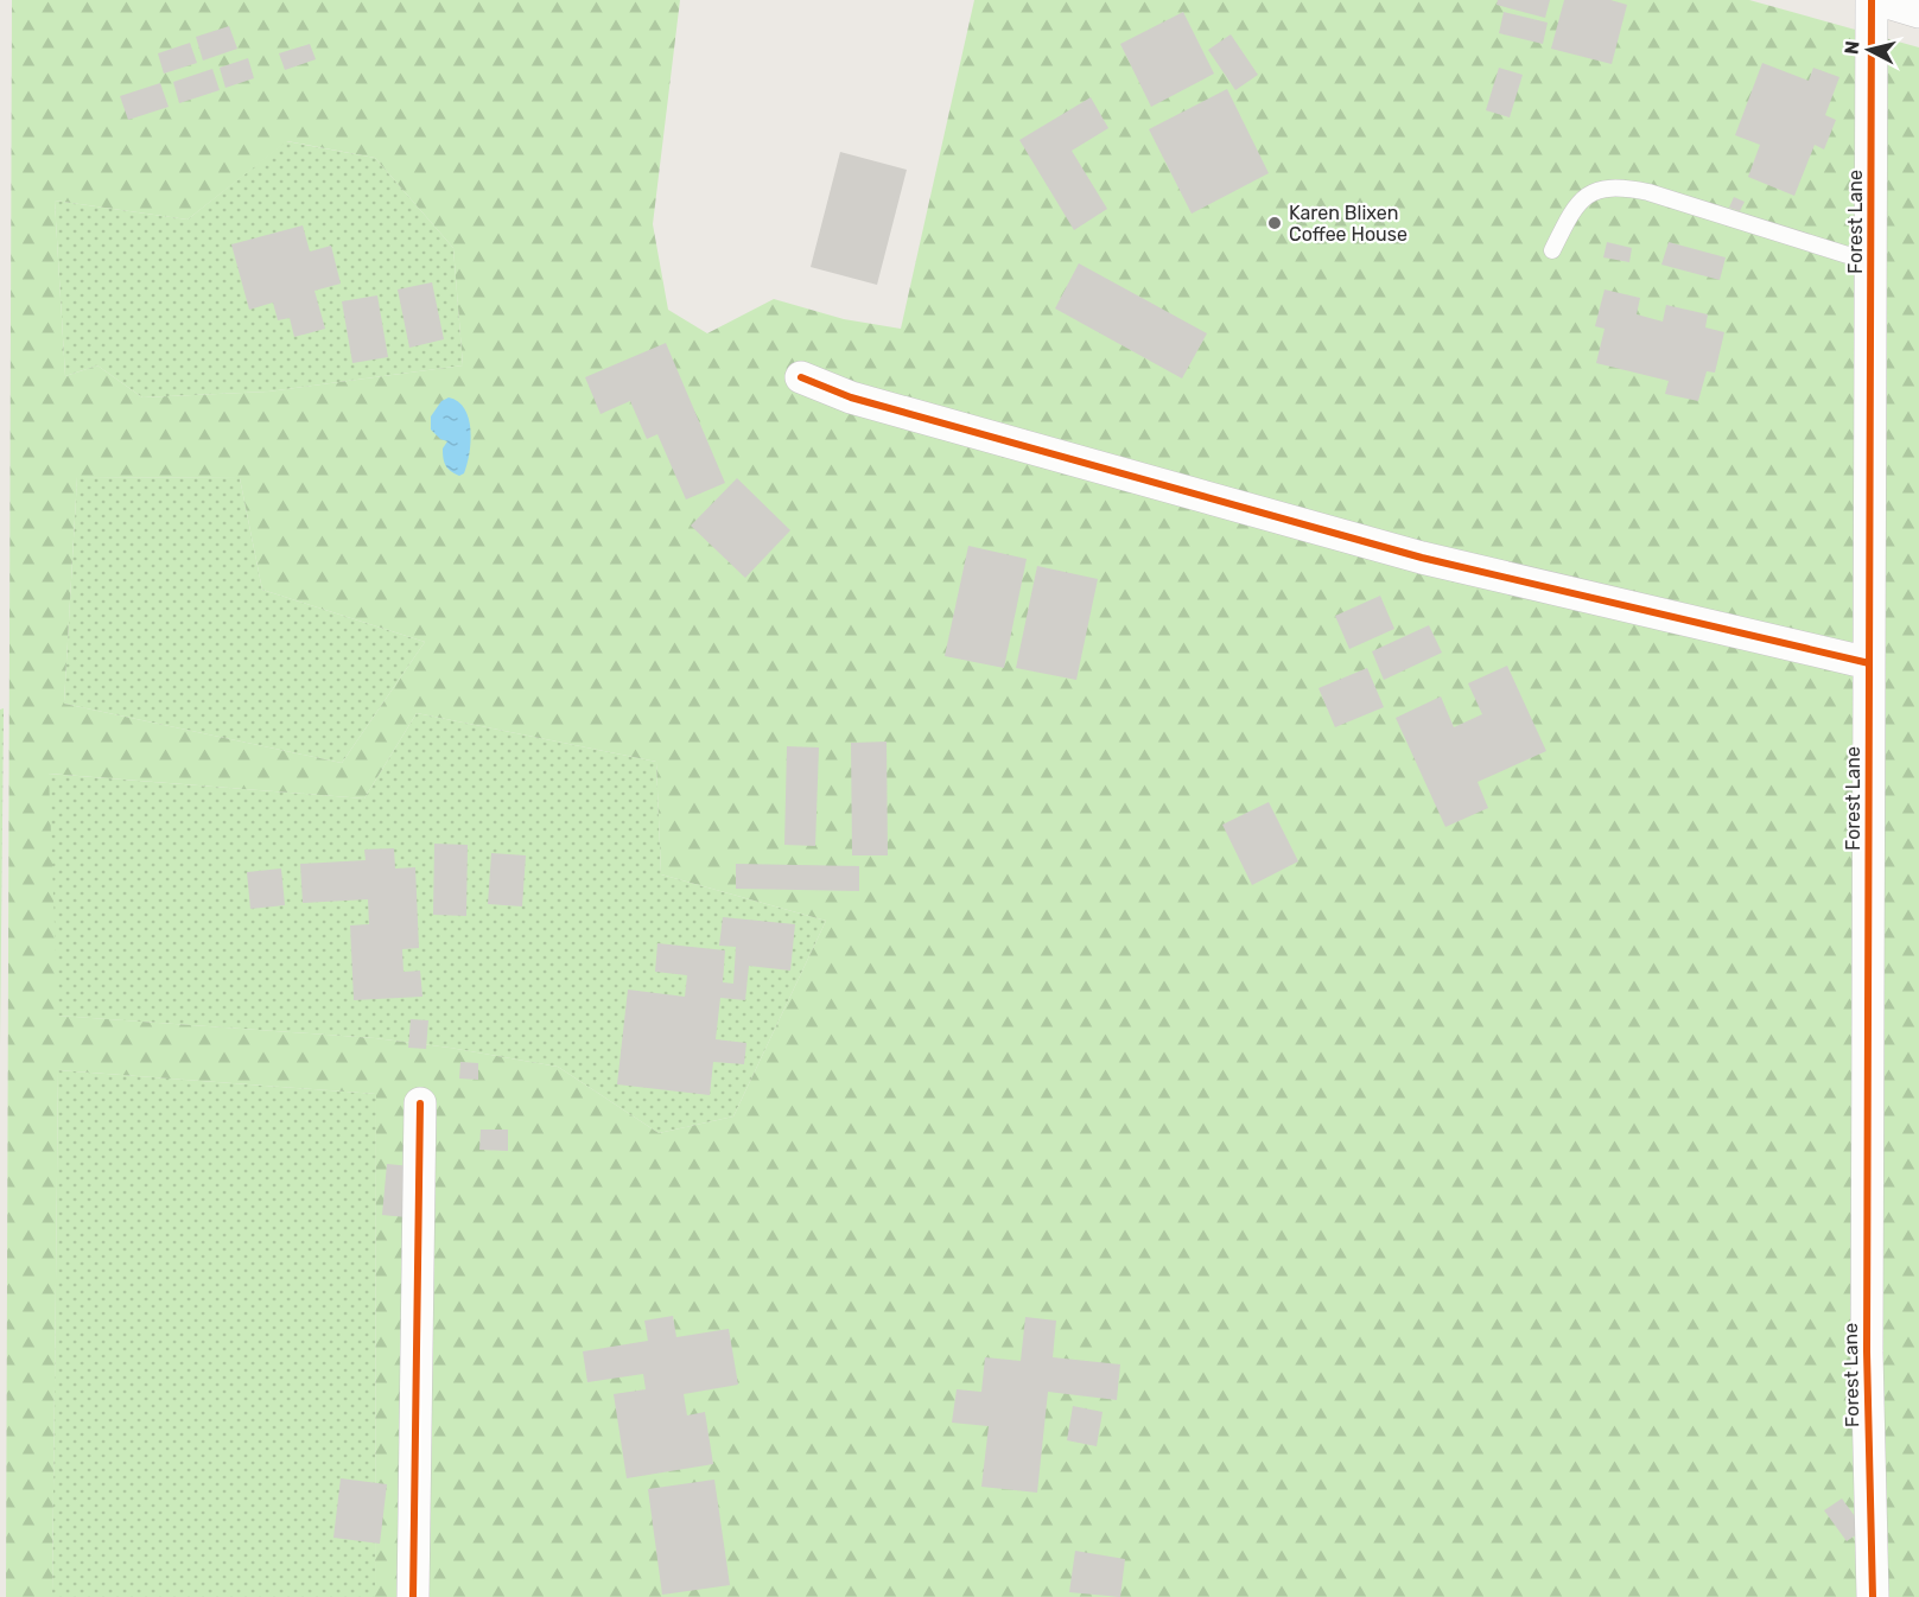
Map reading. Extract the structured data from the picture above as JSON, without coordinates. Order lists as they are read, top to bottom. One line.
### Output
{"streets":{"street":["Forest Lane"]},"places":["Karen Blixen Coffee House"],"north":"left"}
